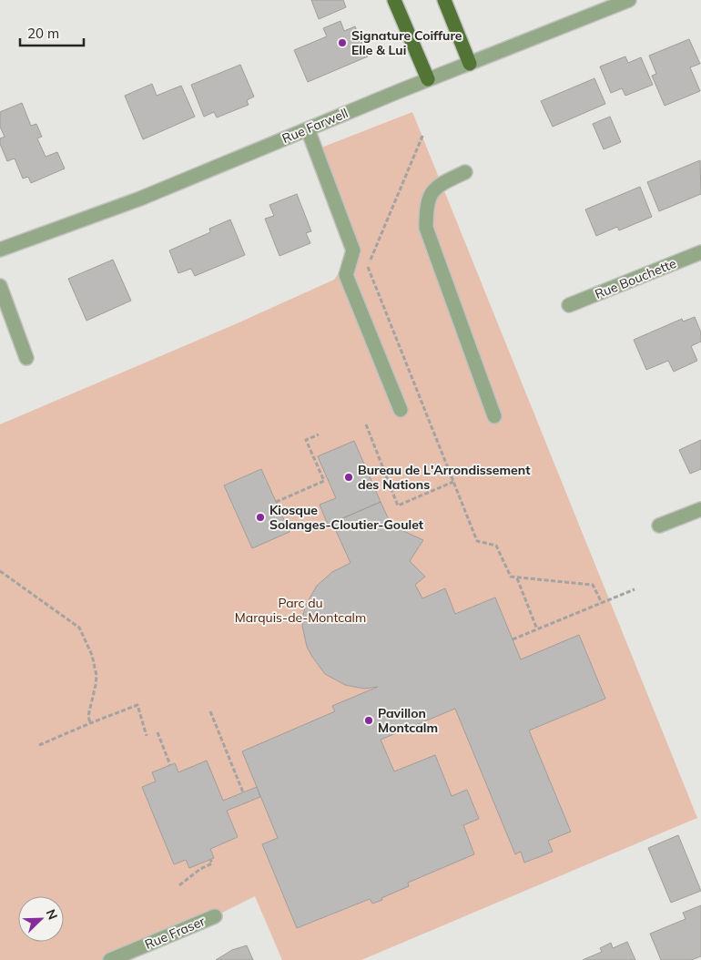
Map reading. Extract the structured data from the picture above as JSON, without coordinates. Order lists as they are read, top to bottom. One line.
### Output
{"streets":{"street":["Rue Farwell","Rue Bouchette","Rue Fraser"]},"parks":["Parc du Marquis-de-Montcalm"],"places":["Signature Coiffure Elle & Lui","Bureau de L'Arrondissement des Nations","Kiosque Solanges-Cloutier-Goulet","Pavillon Montcalm"],"scale_bar":"20 m","north":"top right"}
